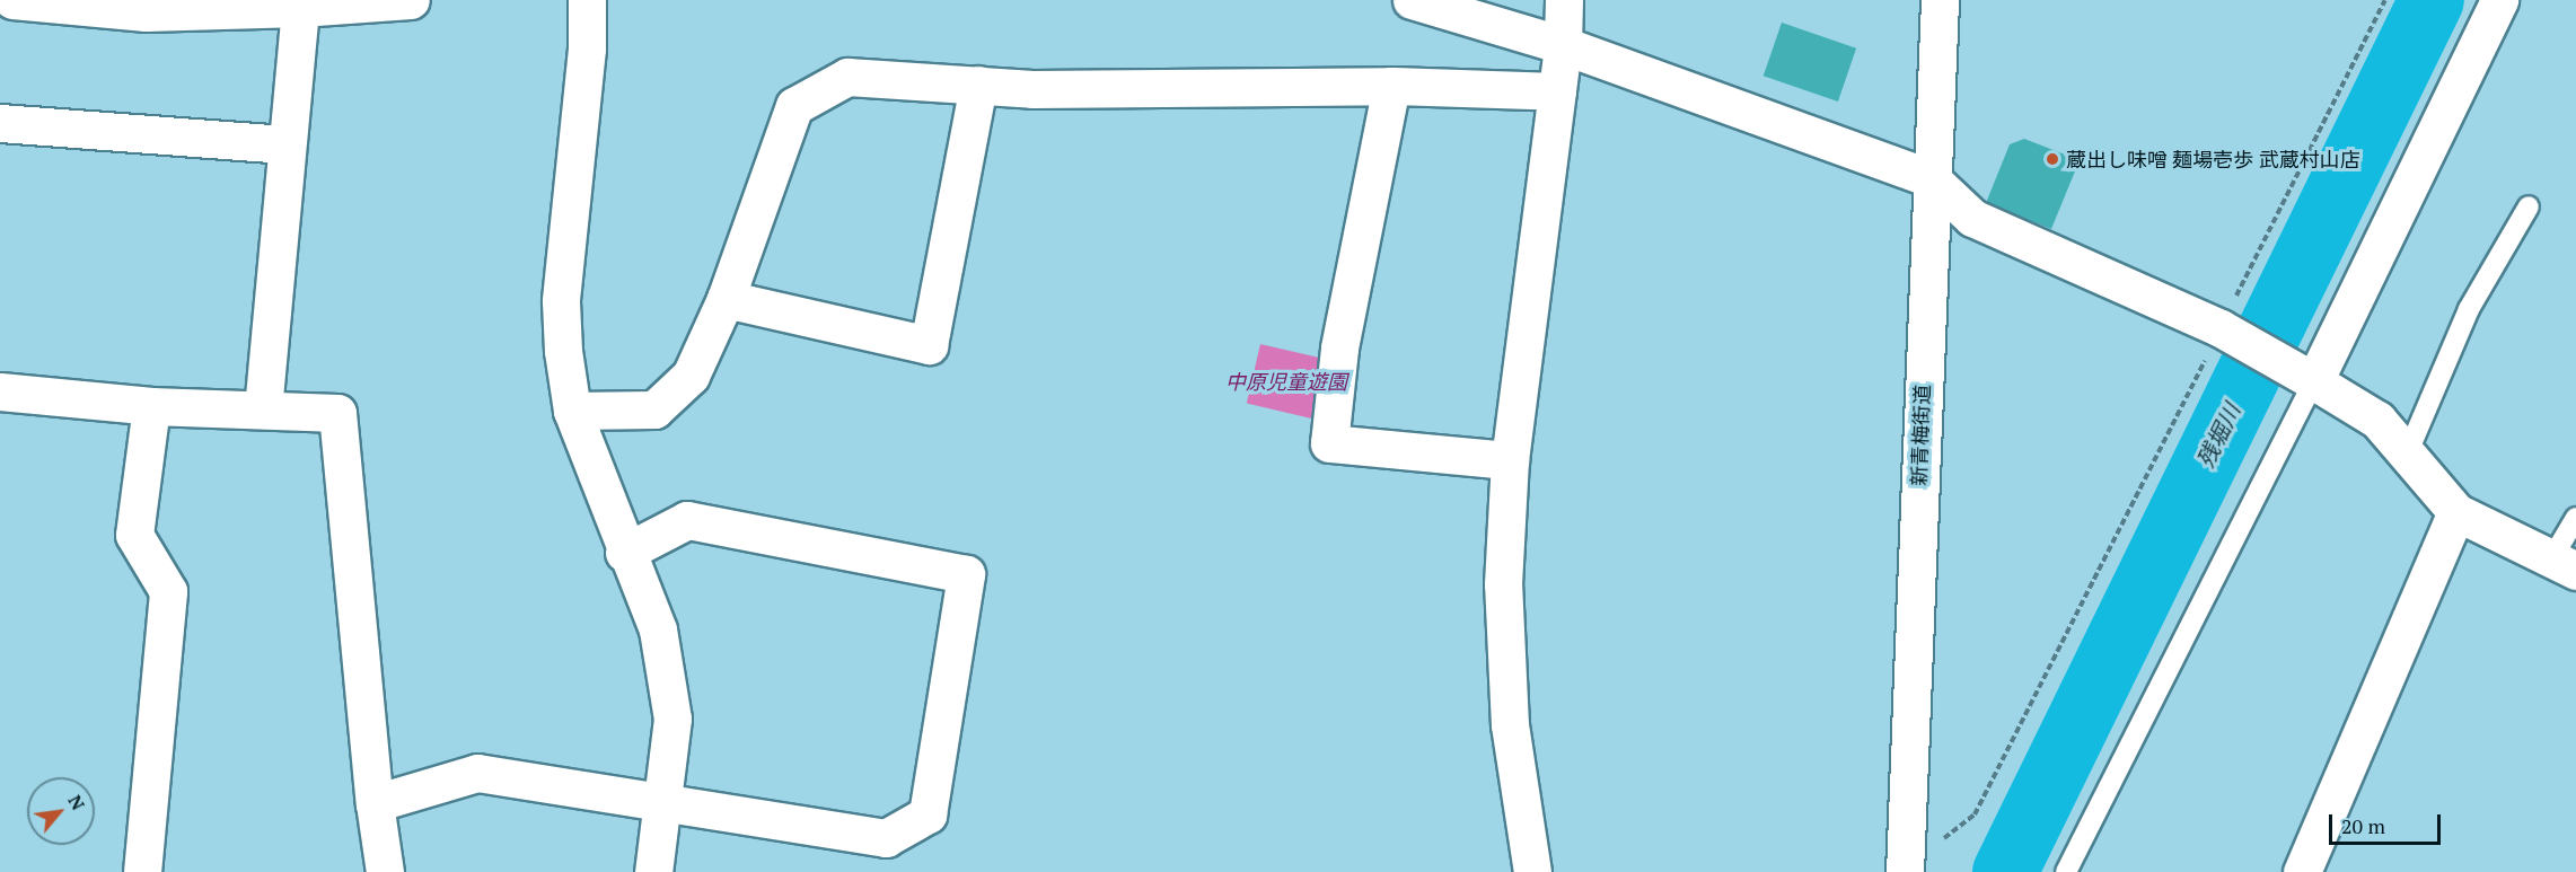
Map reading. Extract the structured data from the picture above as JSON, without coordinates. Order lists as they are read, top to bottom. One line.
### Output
{"streets":{"street":["新青梅街道"]},"water":["残堀川"],"parks":["中原児童遊園"],"places":["蔵出し味噌 麺場壱歩 武蔵村山店"],"scale_bar":"20 m","north":"top right"}
